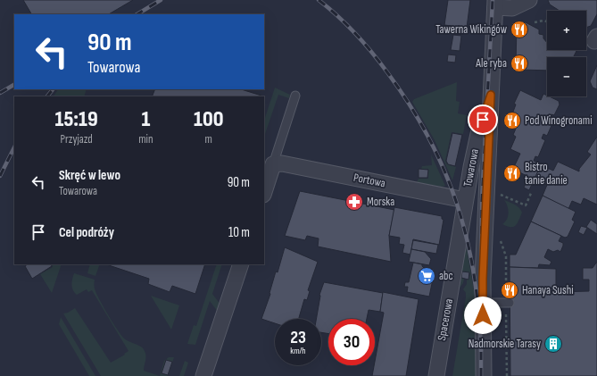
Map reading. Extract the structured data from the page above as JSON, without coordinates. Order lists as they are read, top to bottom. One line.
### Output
{"streets":{"street":["Towarowa","Portowa","Spacerowa"]},"crossings":[["Towarowa","Portowa"],["Towarowa","Spacerowa"],["Portowa","Spacerowa"]],"places":{"restaurant":["Tawerna Wikingów","Ale ryba","Pod Winogronami","Bistro tanie danie","Hanaya Sushi"],"pharmacy":["Morska"],"supermarket":["abc"],"building":["Nadmorskie Tarasy"]},"page":{"map_buttons":["+","−"],"turn":["90 m","Towarowa"],"eta":["15:19","Przyjazd","1","min","100","m"],"list":[{"name":"Skręć w lewo","note":"Towarowa","value":"90 m"},{"name":"Cel podróży","value":"10 m"}],"speed":"23 km/h","limit":"30"}}
